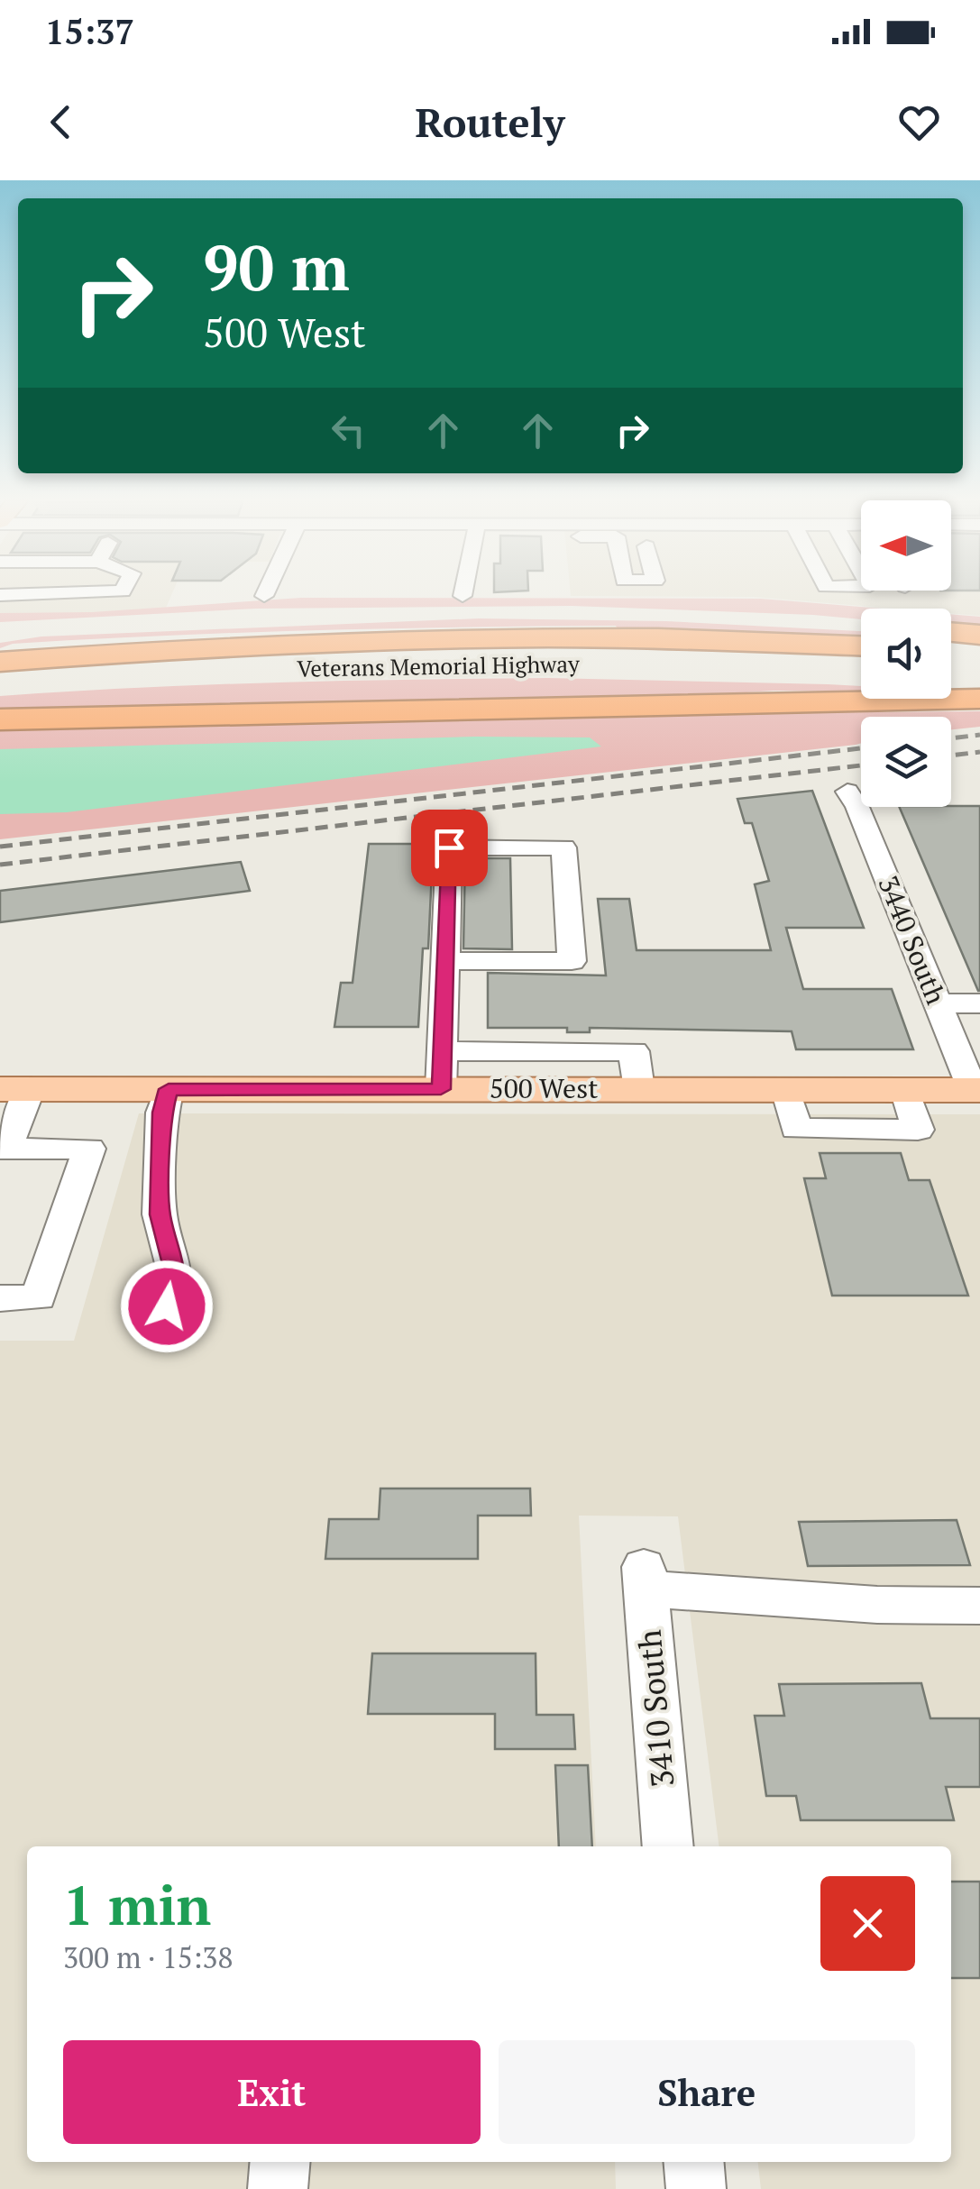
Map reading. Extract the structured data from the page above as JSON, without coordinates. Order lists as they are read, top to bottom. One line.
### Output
{"streets":{"highway":["Veterans Memorial Highway"],"main road":["500 West"],"street":["3440 South","3410 South"]},"crossings":[["3440 South","500 West"]],"north":"left","page":{"status":"15:37","header":"Routely","turn":["90 m","500 West"],"heading":["1 min","300 m · 15:38"],"buttons":["Exit","Share"]}}
